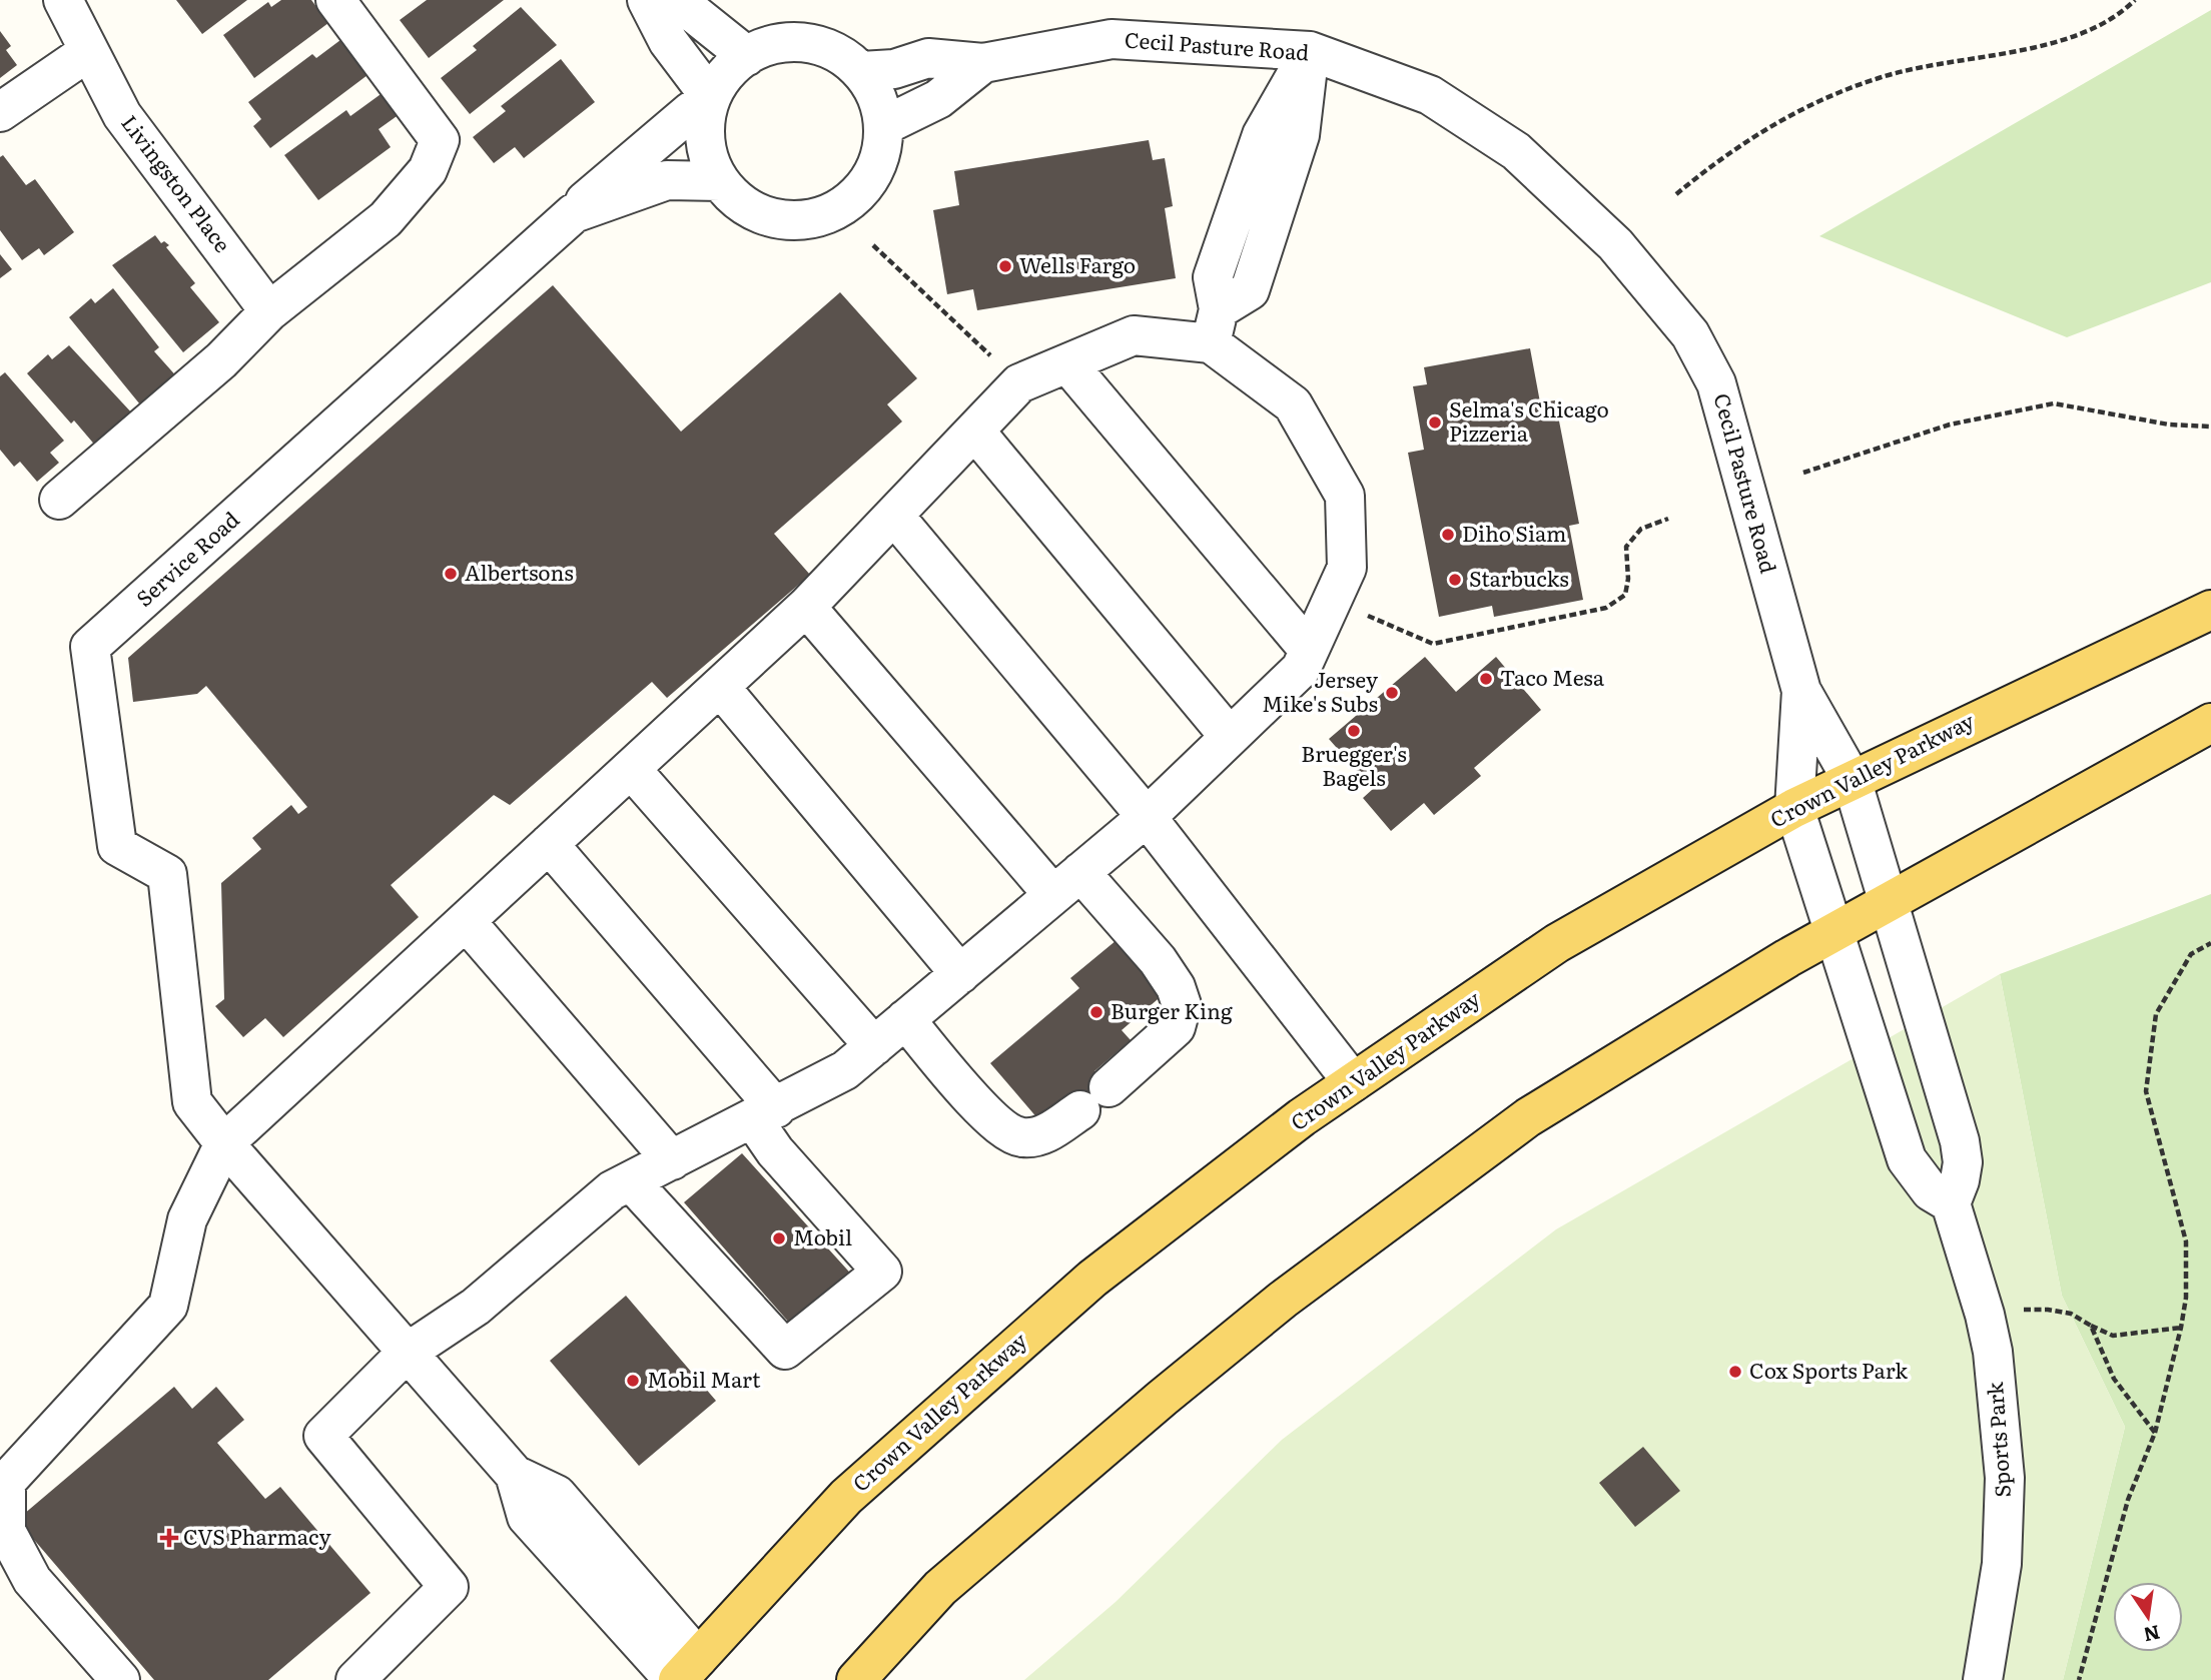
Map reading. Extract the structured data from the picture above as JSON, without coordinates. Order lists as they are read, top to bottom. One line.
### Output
{"streets":{"main road":["Crown Valley Parkway"],"street":["Cecil Pasture Road","Livingston Place","Service Road","Sports Park"]},"crossings":[["Cecil Pasture Road","Service Road"],["Cecil Pasture Road","Crown Valley Parkway"]],"places":{"other":["Wells Fargo","Selma's Chicago Pizzeria","Diho Siam","Albertsons","Starbucks","Taco Mesa","Jersey Mike's Subs","Bruegger's Bagels","Burger King","Mobil","Cox Sports Park","Mobil Mart"],"health":["CVS Pharmacy"]},"north":"bottom"}
